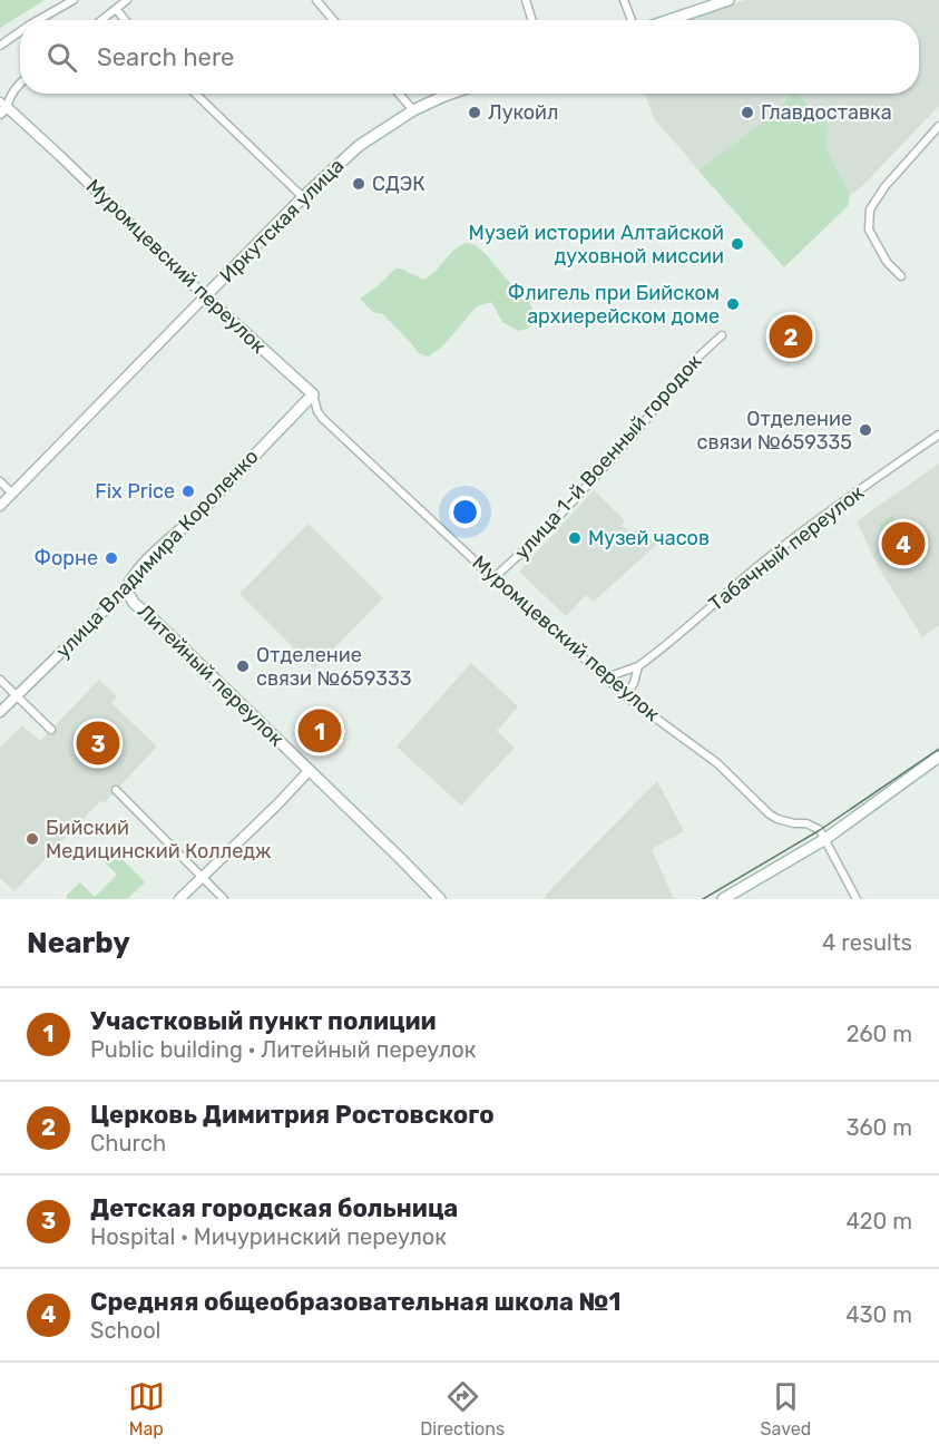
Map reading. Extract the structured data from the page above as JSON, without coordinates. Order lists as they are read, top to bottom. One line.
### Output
{"streets":{"main road":["Иркутская улица","Муромцевский переулок","улица Владимира Короленко","Литейный переулок"],"street":["улица 1-й Военный городок","Табачный переулок"]},"crossings":[["Иркутская улица","Муромцевский переулок"],["Муромцевский переулок","улица 1-й Военный городок"],["Муромцевский переулок","Табачный переулок"],["Муромцевский переулок","улица Владимира Короленко"],["улица Владимира Короленко","Литейный переулок"]],"places":["Лукойл","Главдоставка","СДЭК","Музей истории Алтайской духовной миссии","Флигель при Бийском архиерейском доме","Отделение связи №659335","Fix Price","Музей часов","Форне","Отделение связи №659333","Бийский Медицинский Колледж"],"page":{"search":"Search here","pins":["2","4","1","3"],"heading":["Nearby","4 results"],"list":[{"mark":"1","name":"Участковый пункт полиции","note":"Public building · Литейный переулок","value":"260 m"},{"mark":"2","name":"Церковь Димитрия Ростовского","note":"Church","value":"360 m"},{"mark":"3","name":"Детская городская больница","note":"Hospital · Мичуринский переулок","value":"420 m"},{"mark":"4","name":"Средняя общеобразовательная школа №1","note":"School","value":"430 m"}],"nav":["Map","Directions","Saved"]}}
